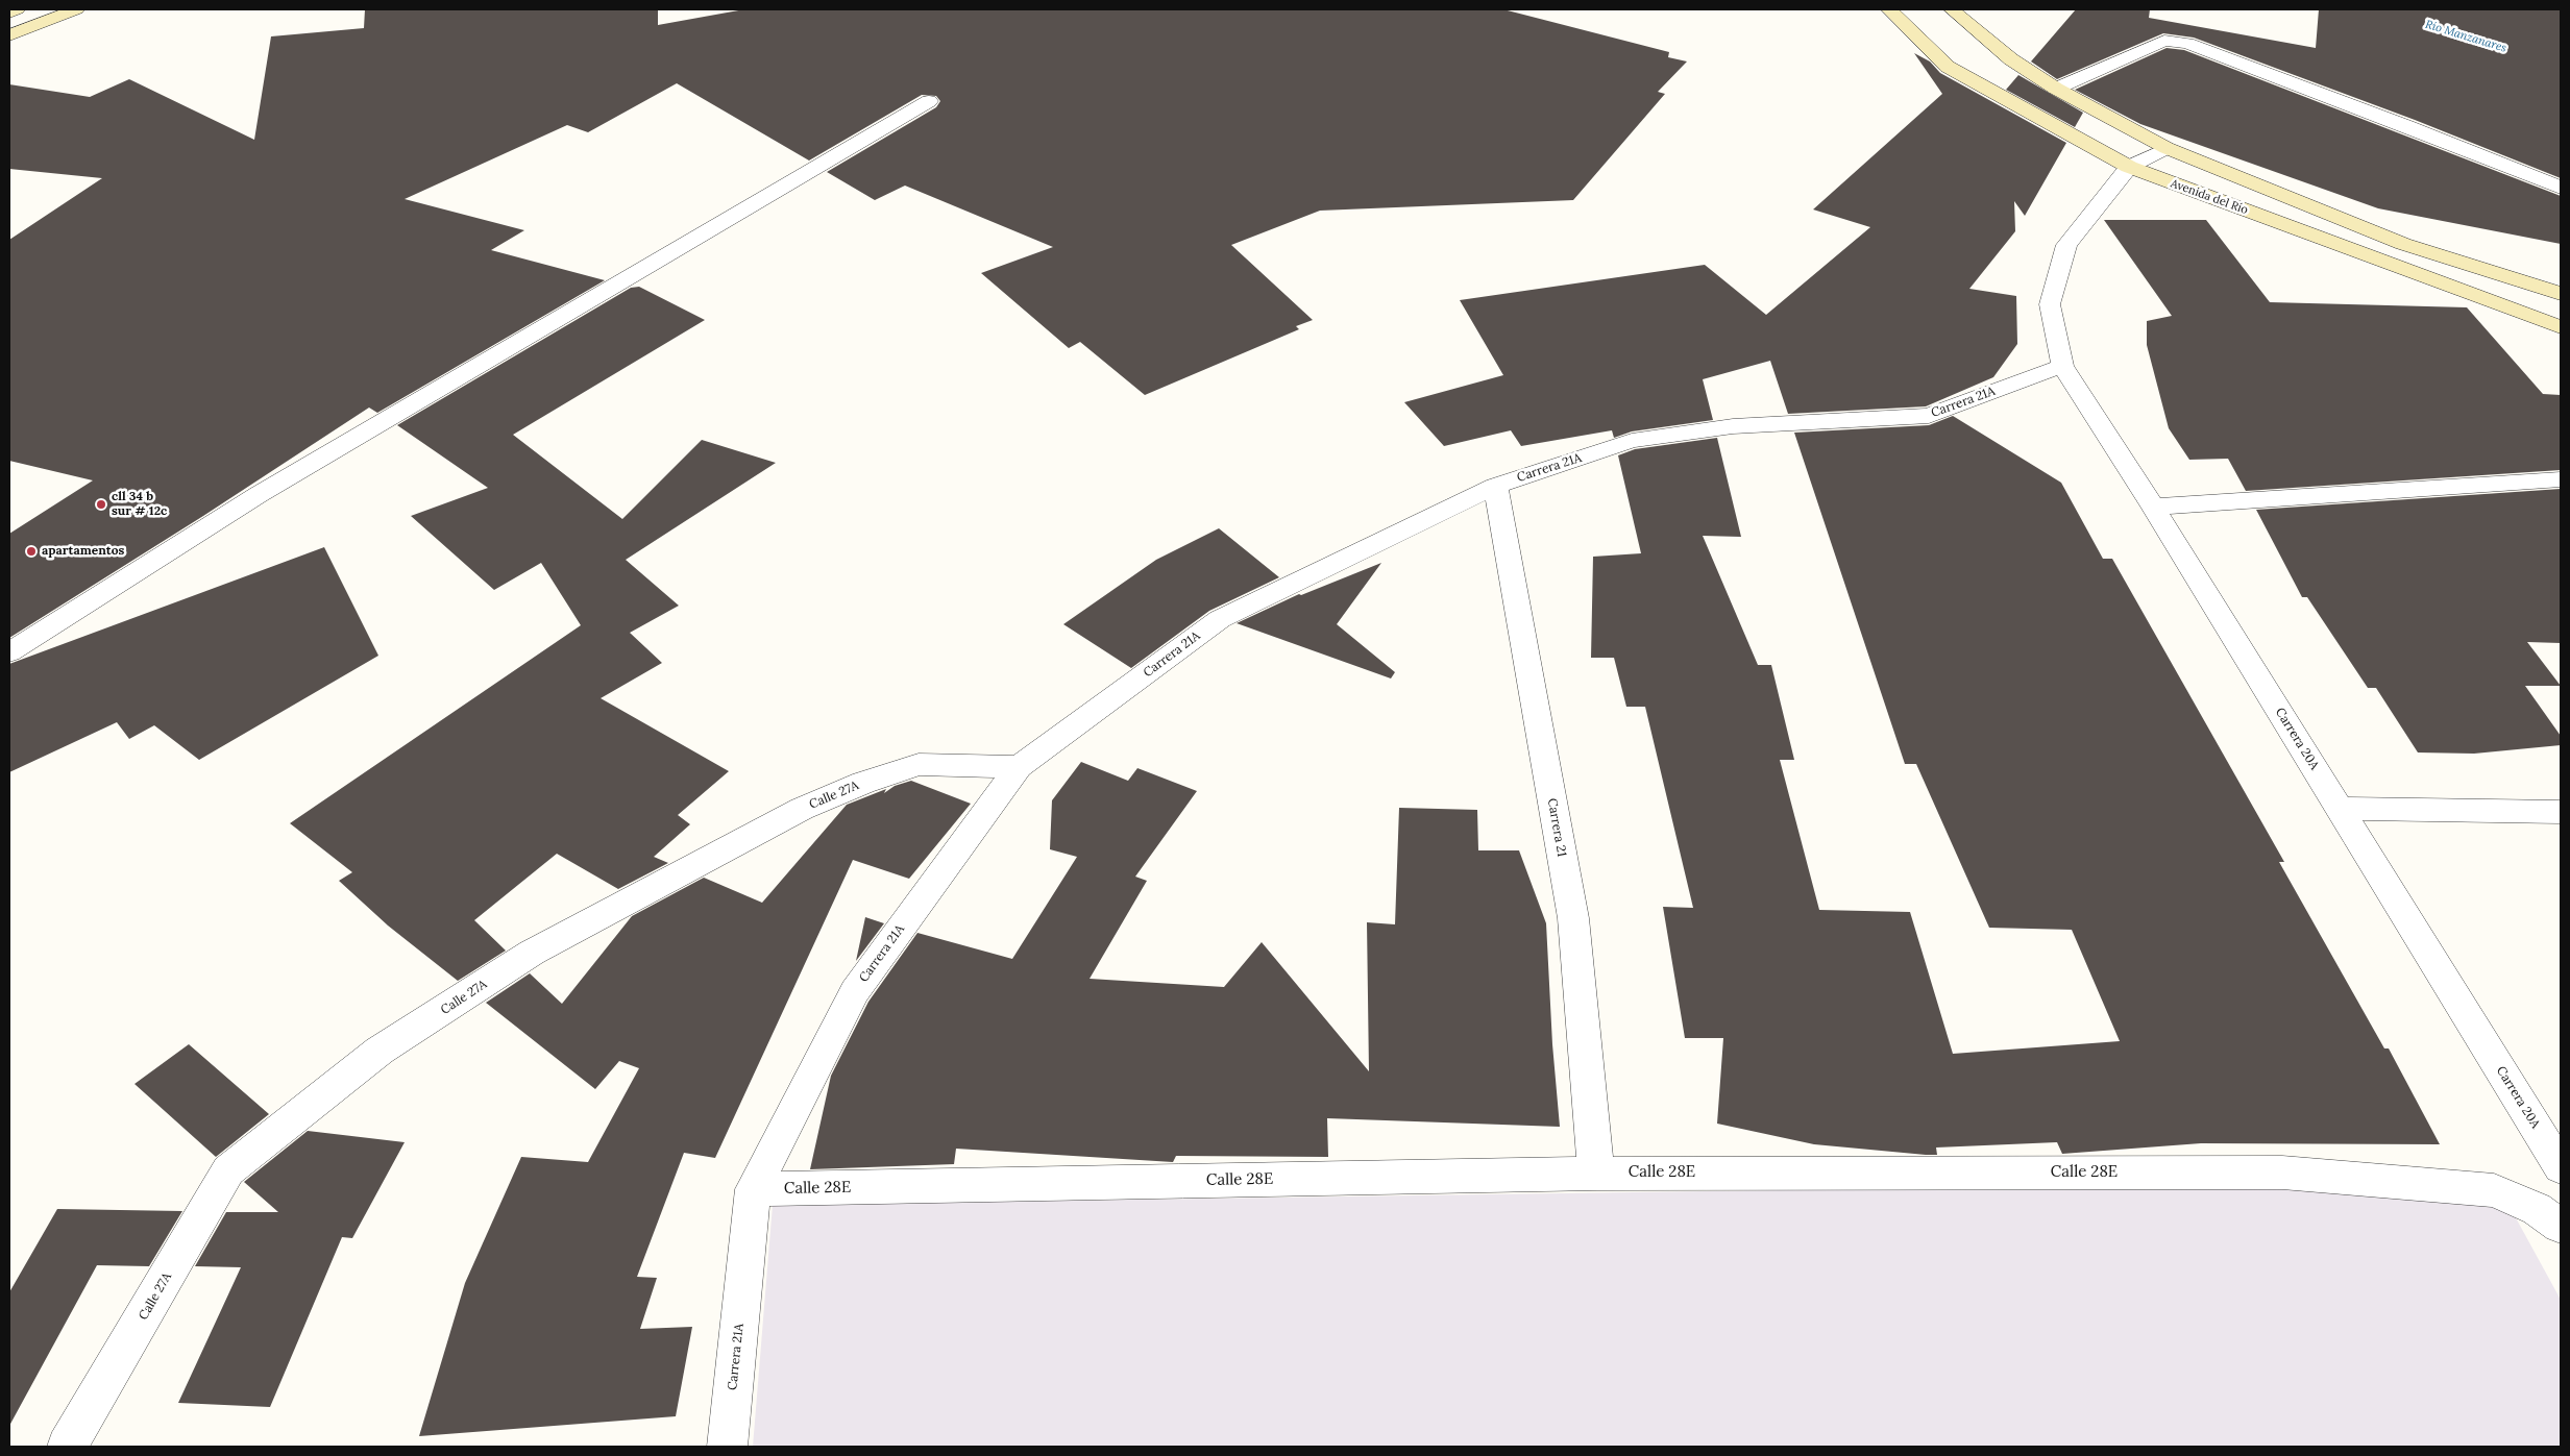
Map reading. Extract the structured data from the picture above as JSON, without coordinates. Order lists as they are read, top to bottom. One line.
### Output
{"streets":{"main road":["Avenida del Río"],"street":["Carrera 21A","Carrera 20A","Calle 27A","Carrera 21","Calle 28E"]},"crossings":[["Avenida del Río","Carrera 20A"],["Carrera 21A","Carrera 20A"],["Carrera 21A","Calle 27A"],["Carrera 21A","Carrera 21"],["Carrera 21A","Calle 28E"],["Carrera 21","Calle 28E"]],"water":["Río Manzanares"],"places":["cll 34 b sur # 12c","apartamentos"]}
